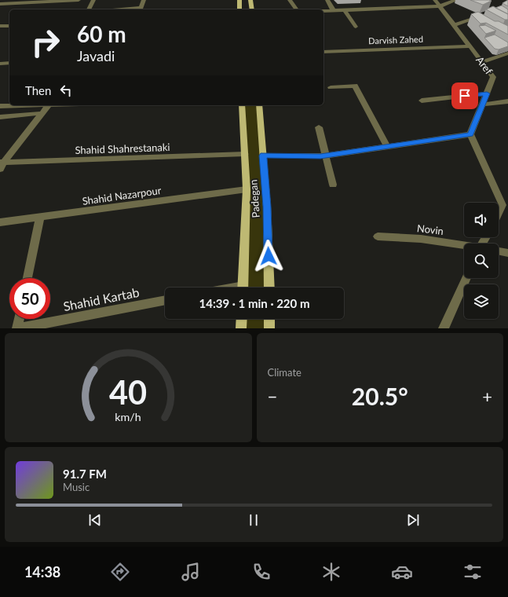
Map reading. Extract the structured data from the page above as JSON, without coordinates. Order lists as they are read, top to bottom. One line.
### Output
{"streets":{"main road":["Padegan"],"street":["Darvish Zahed","Aref","Shahid Shahrestanaki","Shahid Nazarpour","Novin","Shahid Kartab"]},"crossings":[["Darvish Zahed","Aref"],["Shahid Shahrestanaki","Padegan"],["Shahid Nazarpour","Padegan"]],"page":{"turn":["60 m","Javadi"],"then":"Then","limit":"50","trip":"14:39 · 1 min · 220 m","tile":"Climate","heat":["−","20.5°","+"],"song":["91.7 FM","Music"],"tabs":"14:38","gauge":["40","km/h"]}}
